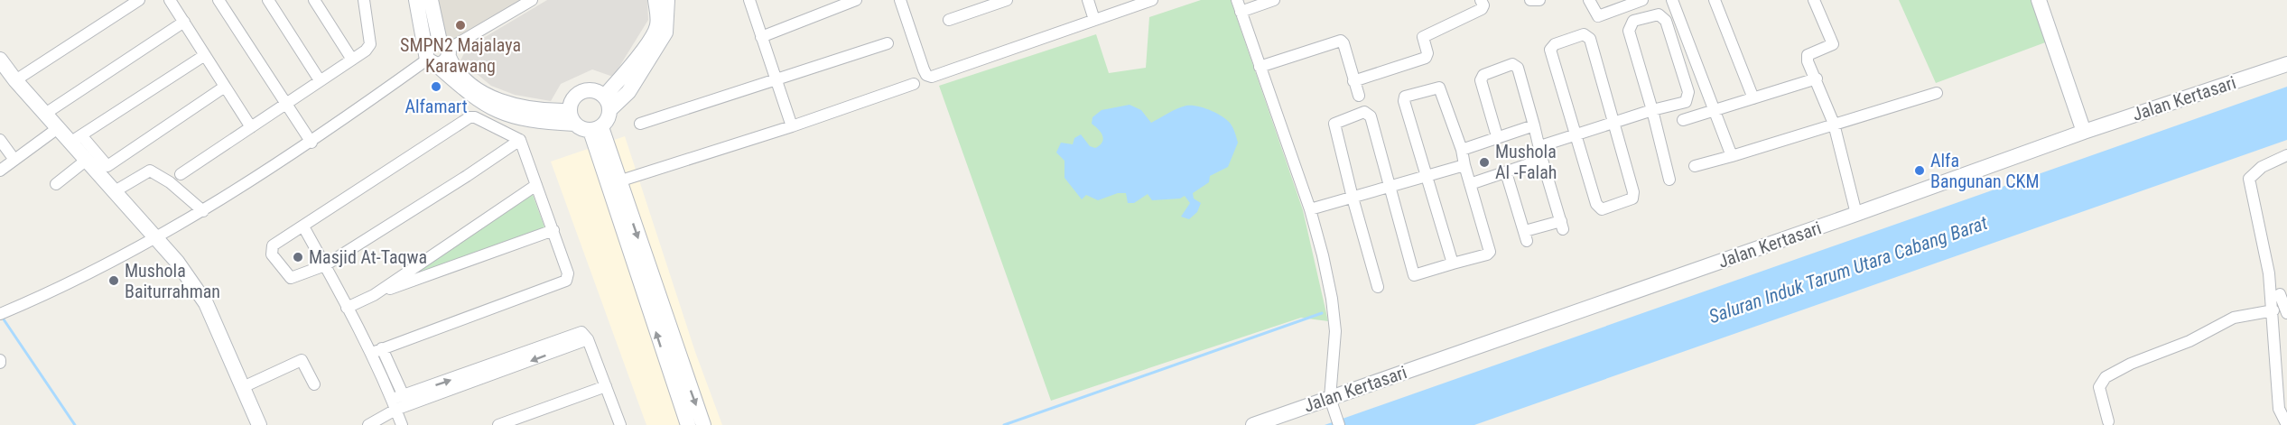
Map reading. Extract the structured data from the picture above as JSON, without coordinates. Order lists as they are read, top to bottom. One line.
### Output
{"streets":{"street":["Jalan Kertasari"]},"water":["Saluran Induk Tarum Utara Cabang Barat"],"places":["SMPN2 Majalaya Karawang","Alfamart","Mushola Al -Falah","Alfa Bangunan CKM","Masjid At-Taqwa","Mushola Baiturrahman"]}
